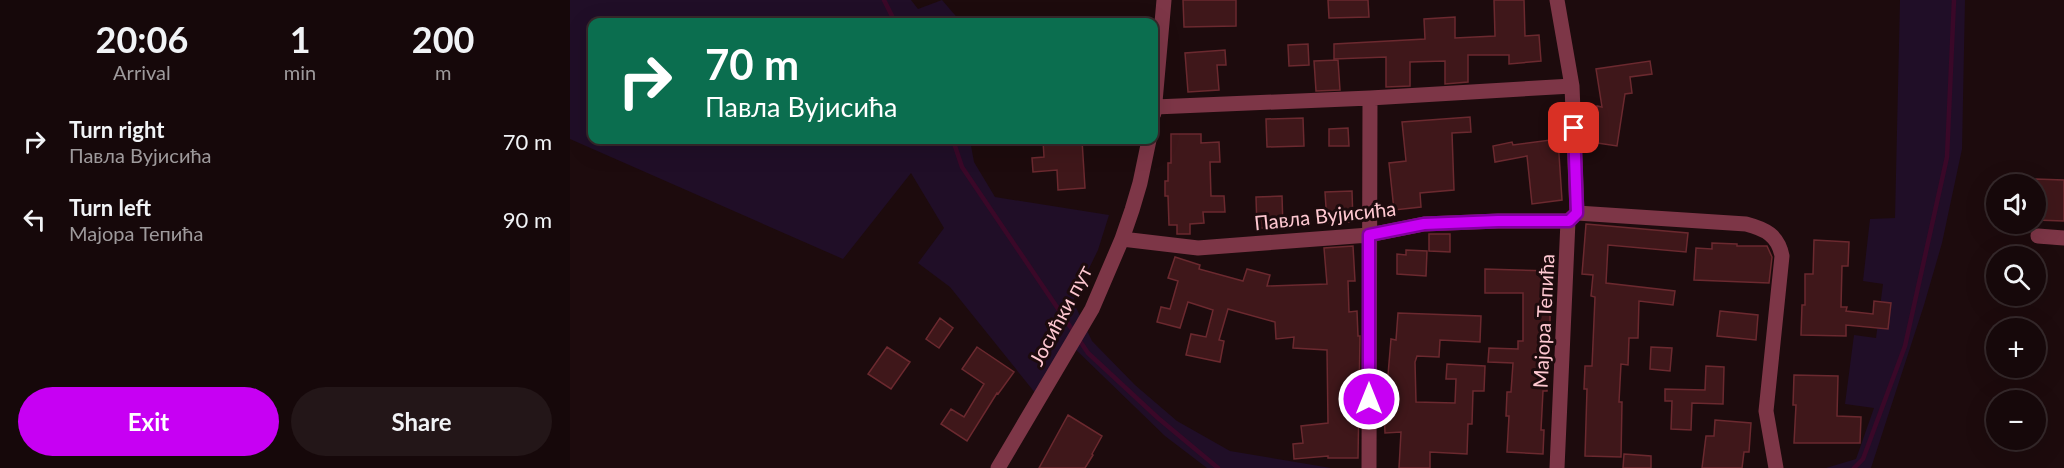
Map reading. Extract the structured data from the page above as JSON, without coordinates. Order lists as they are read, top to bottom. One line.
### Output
{"streets":{"street":["Павла Вујисића","Јосићки пут","Мајора Тепића"]},"crossings":[["Павла Вујисића","Јосићки пут"],["Павла Вујисића","Мајора Тепића"]],"page":{"eta":["20:06","Arrival","1","min","200","m"],"turn":["70 m","Павла Вујисића"],"list":[{"name":"Turn right","note":"Павла Вујисића","value":"70 m"},{"name":"Turn left","note":"Мајора Тепића","value":"90 m"}],"map_buttons":["+","−"],"buttons":["Exit","Share"]}}
